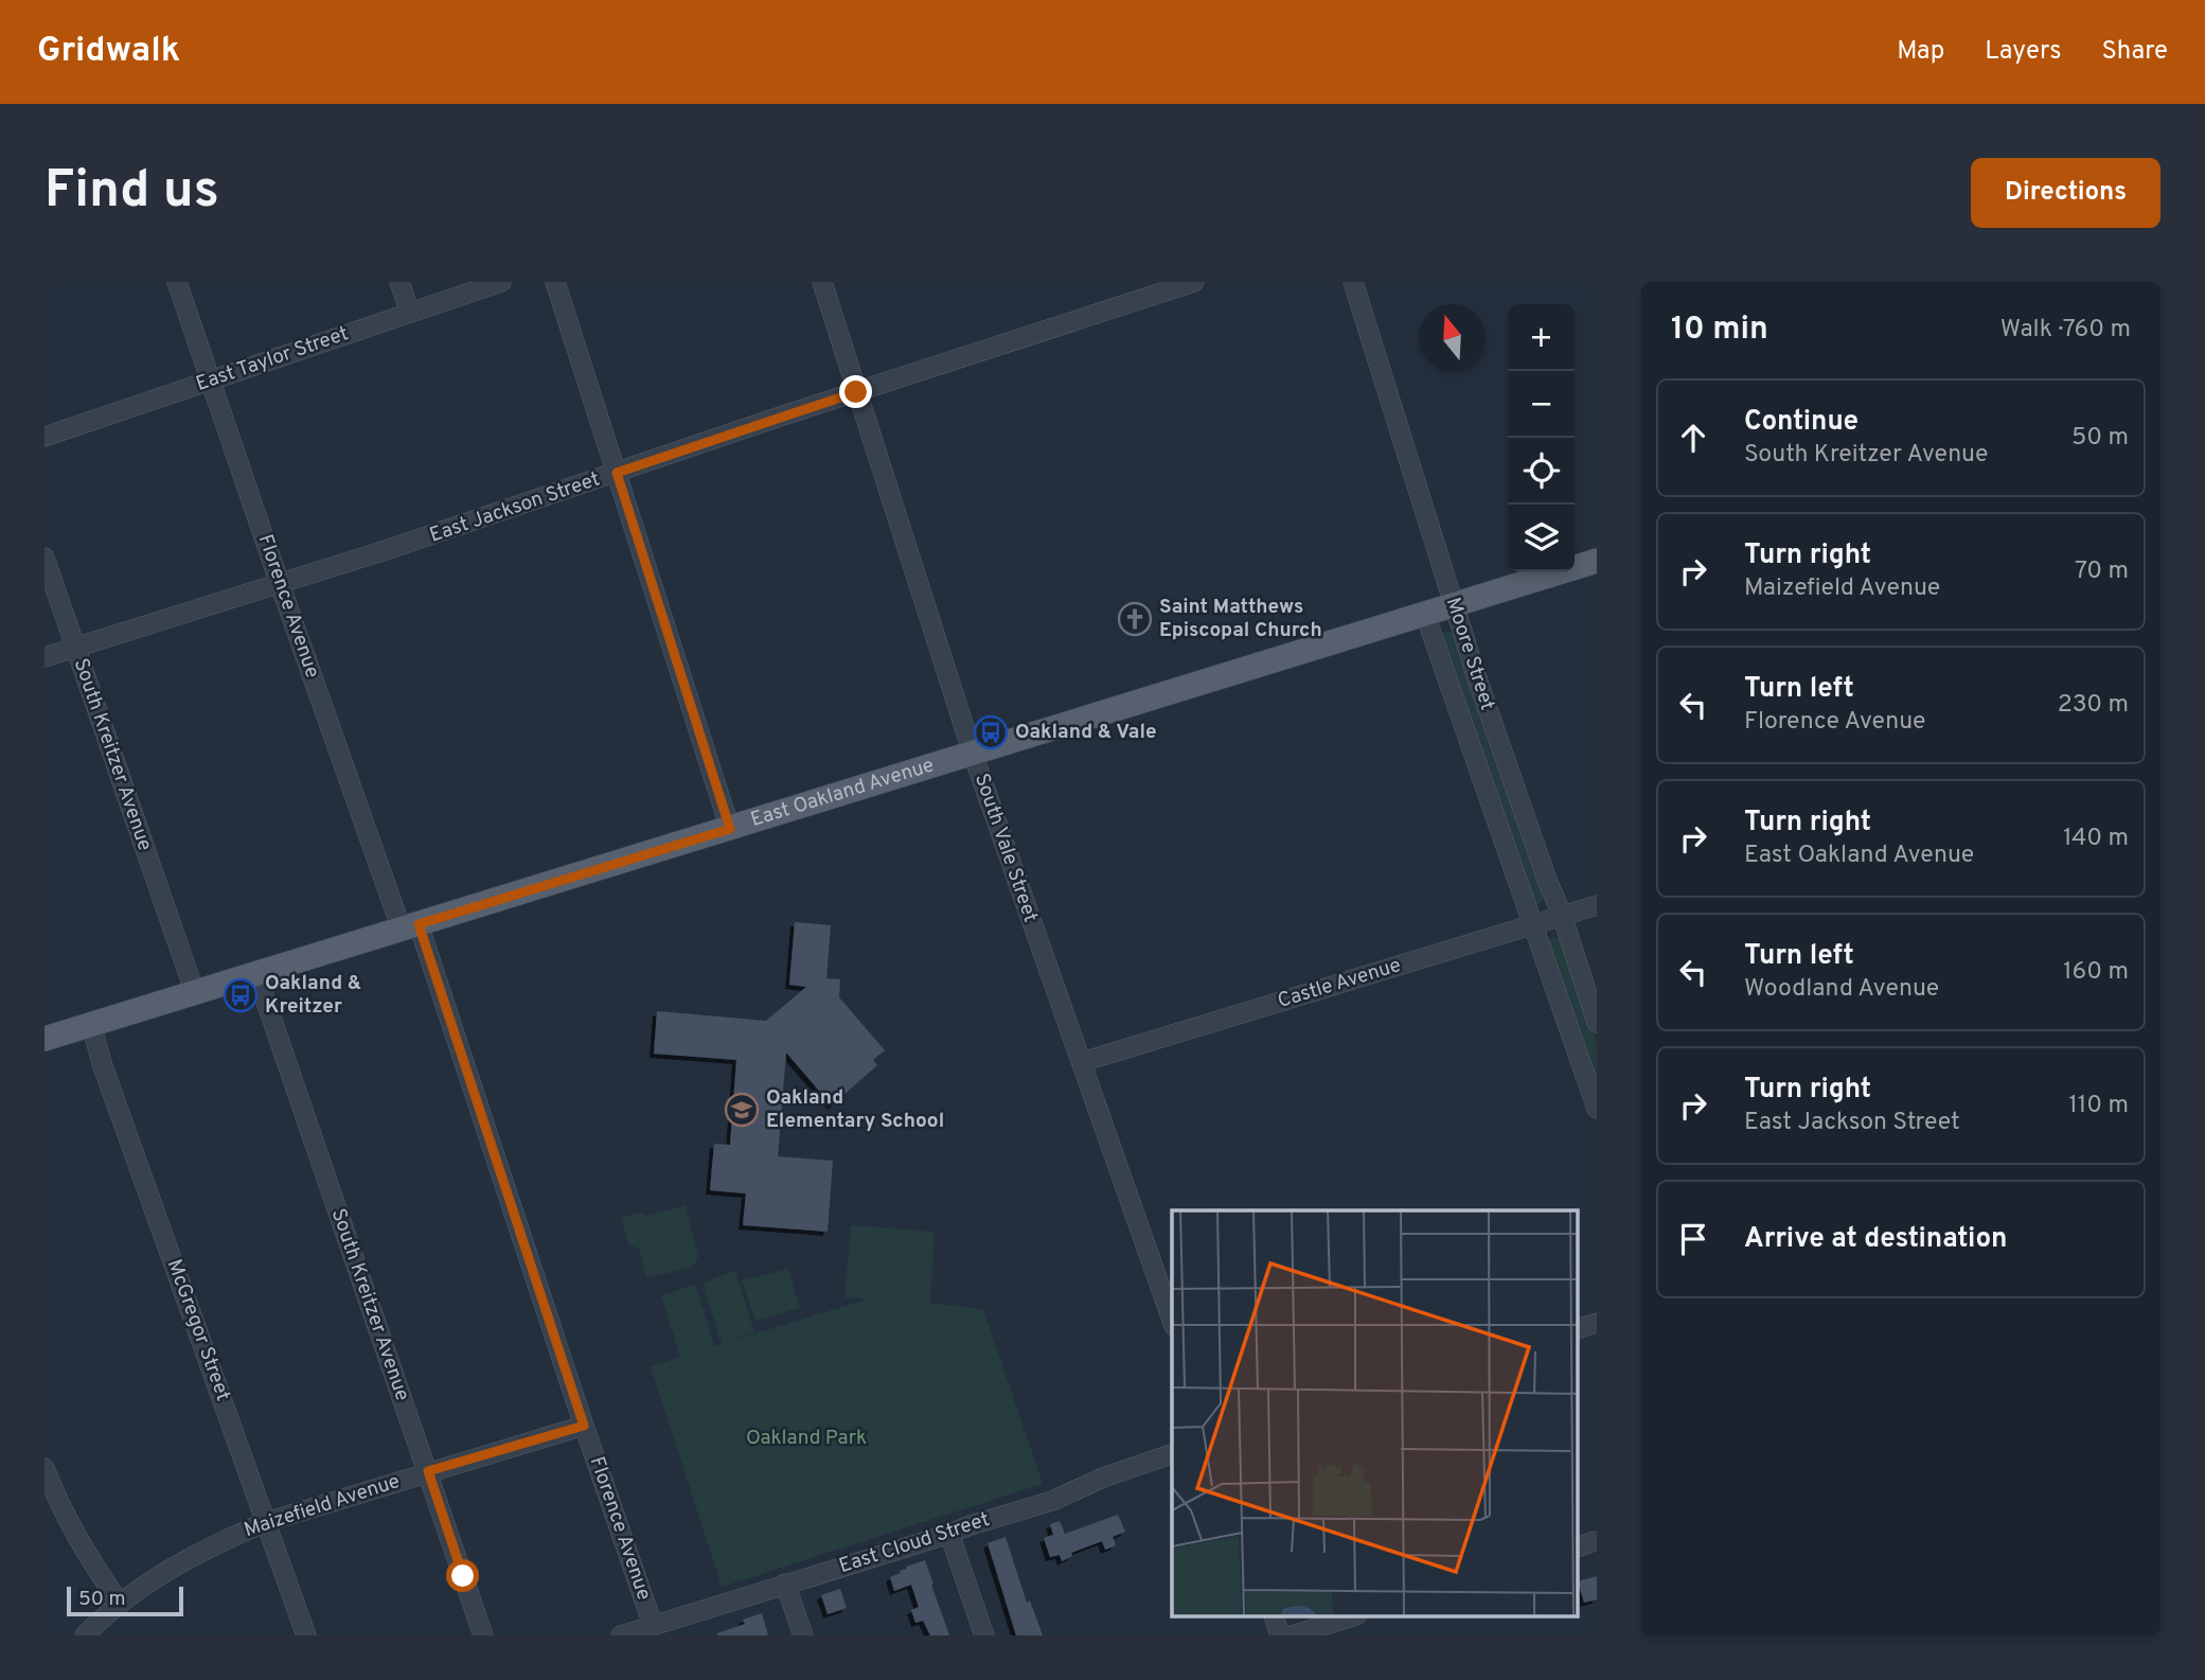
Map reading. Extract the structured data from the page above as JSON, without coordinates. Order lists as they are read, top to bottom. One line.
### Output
{"streets":{"main road":["East Oakland Avenue"],"street":["East Taylor Street","East Jackson Street","Florence Avenue","Moore Street","South Kreitzer Avenue","South Vale Street","Castle Avenue","McGregor Street","Maizefield Avenue","East Cloud Street"]},"crossings":[["East Taylor Street","Florence Avenue"],["East Jackson Street","Florence Avenue"],["East Jackson Street","South Kreitzer Avenue"],["East Jackson Street","South Vale Street"],["Florence Avenue","East Oakland Avenue"],["Florence Avenue","Maizefield Avenue"],["Florence Avenue","East Cloud Street"],["Moore Street","East Oakland Avenue"],["Moore Street","Castle Avenue"],["South Kreitzer Avenue","East Oakland Avenue"],["South Kreitzer Avenue","Maizefield Avenue"],["East Oakland Avenue","South Vale Street"],["East Oakland Avenue","McGregor Street"],["South Vale Street","Castle Avenue"],["McGregor Street","Maizefield Avenue"]],"parks":["Oakland Park"],"places":{"church":["Saint Matthews Episcopal Church"],"bus stop":["Oakland & Vale","Oakland & Kreitzer"],"school or university":["Oakland Elementary School"]},"scale_bar":"50 m","north":"top","page":{"header":"Gridwalk","nav":["Map","Layers","Share"],"buttons":"Directions","title":"Find us","heading":["10 min","Walk · 760 m"],"map_buttons":["+","−"],"list":[["Continue","South Kreitzer Avenue","50 m"],["Turn right","Maizefield Avenue","70 m"],["Turn left","Florence Avenue","230 m"],["Turn right","East Oakland Avenue","140 m"],["Turn left","Woodland Avenue","160 m"],["Turn right","East Jackson Street","110 m"],"Arrive at destination"],"scale":"50 m"}}
